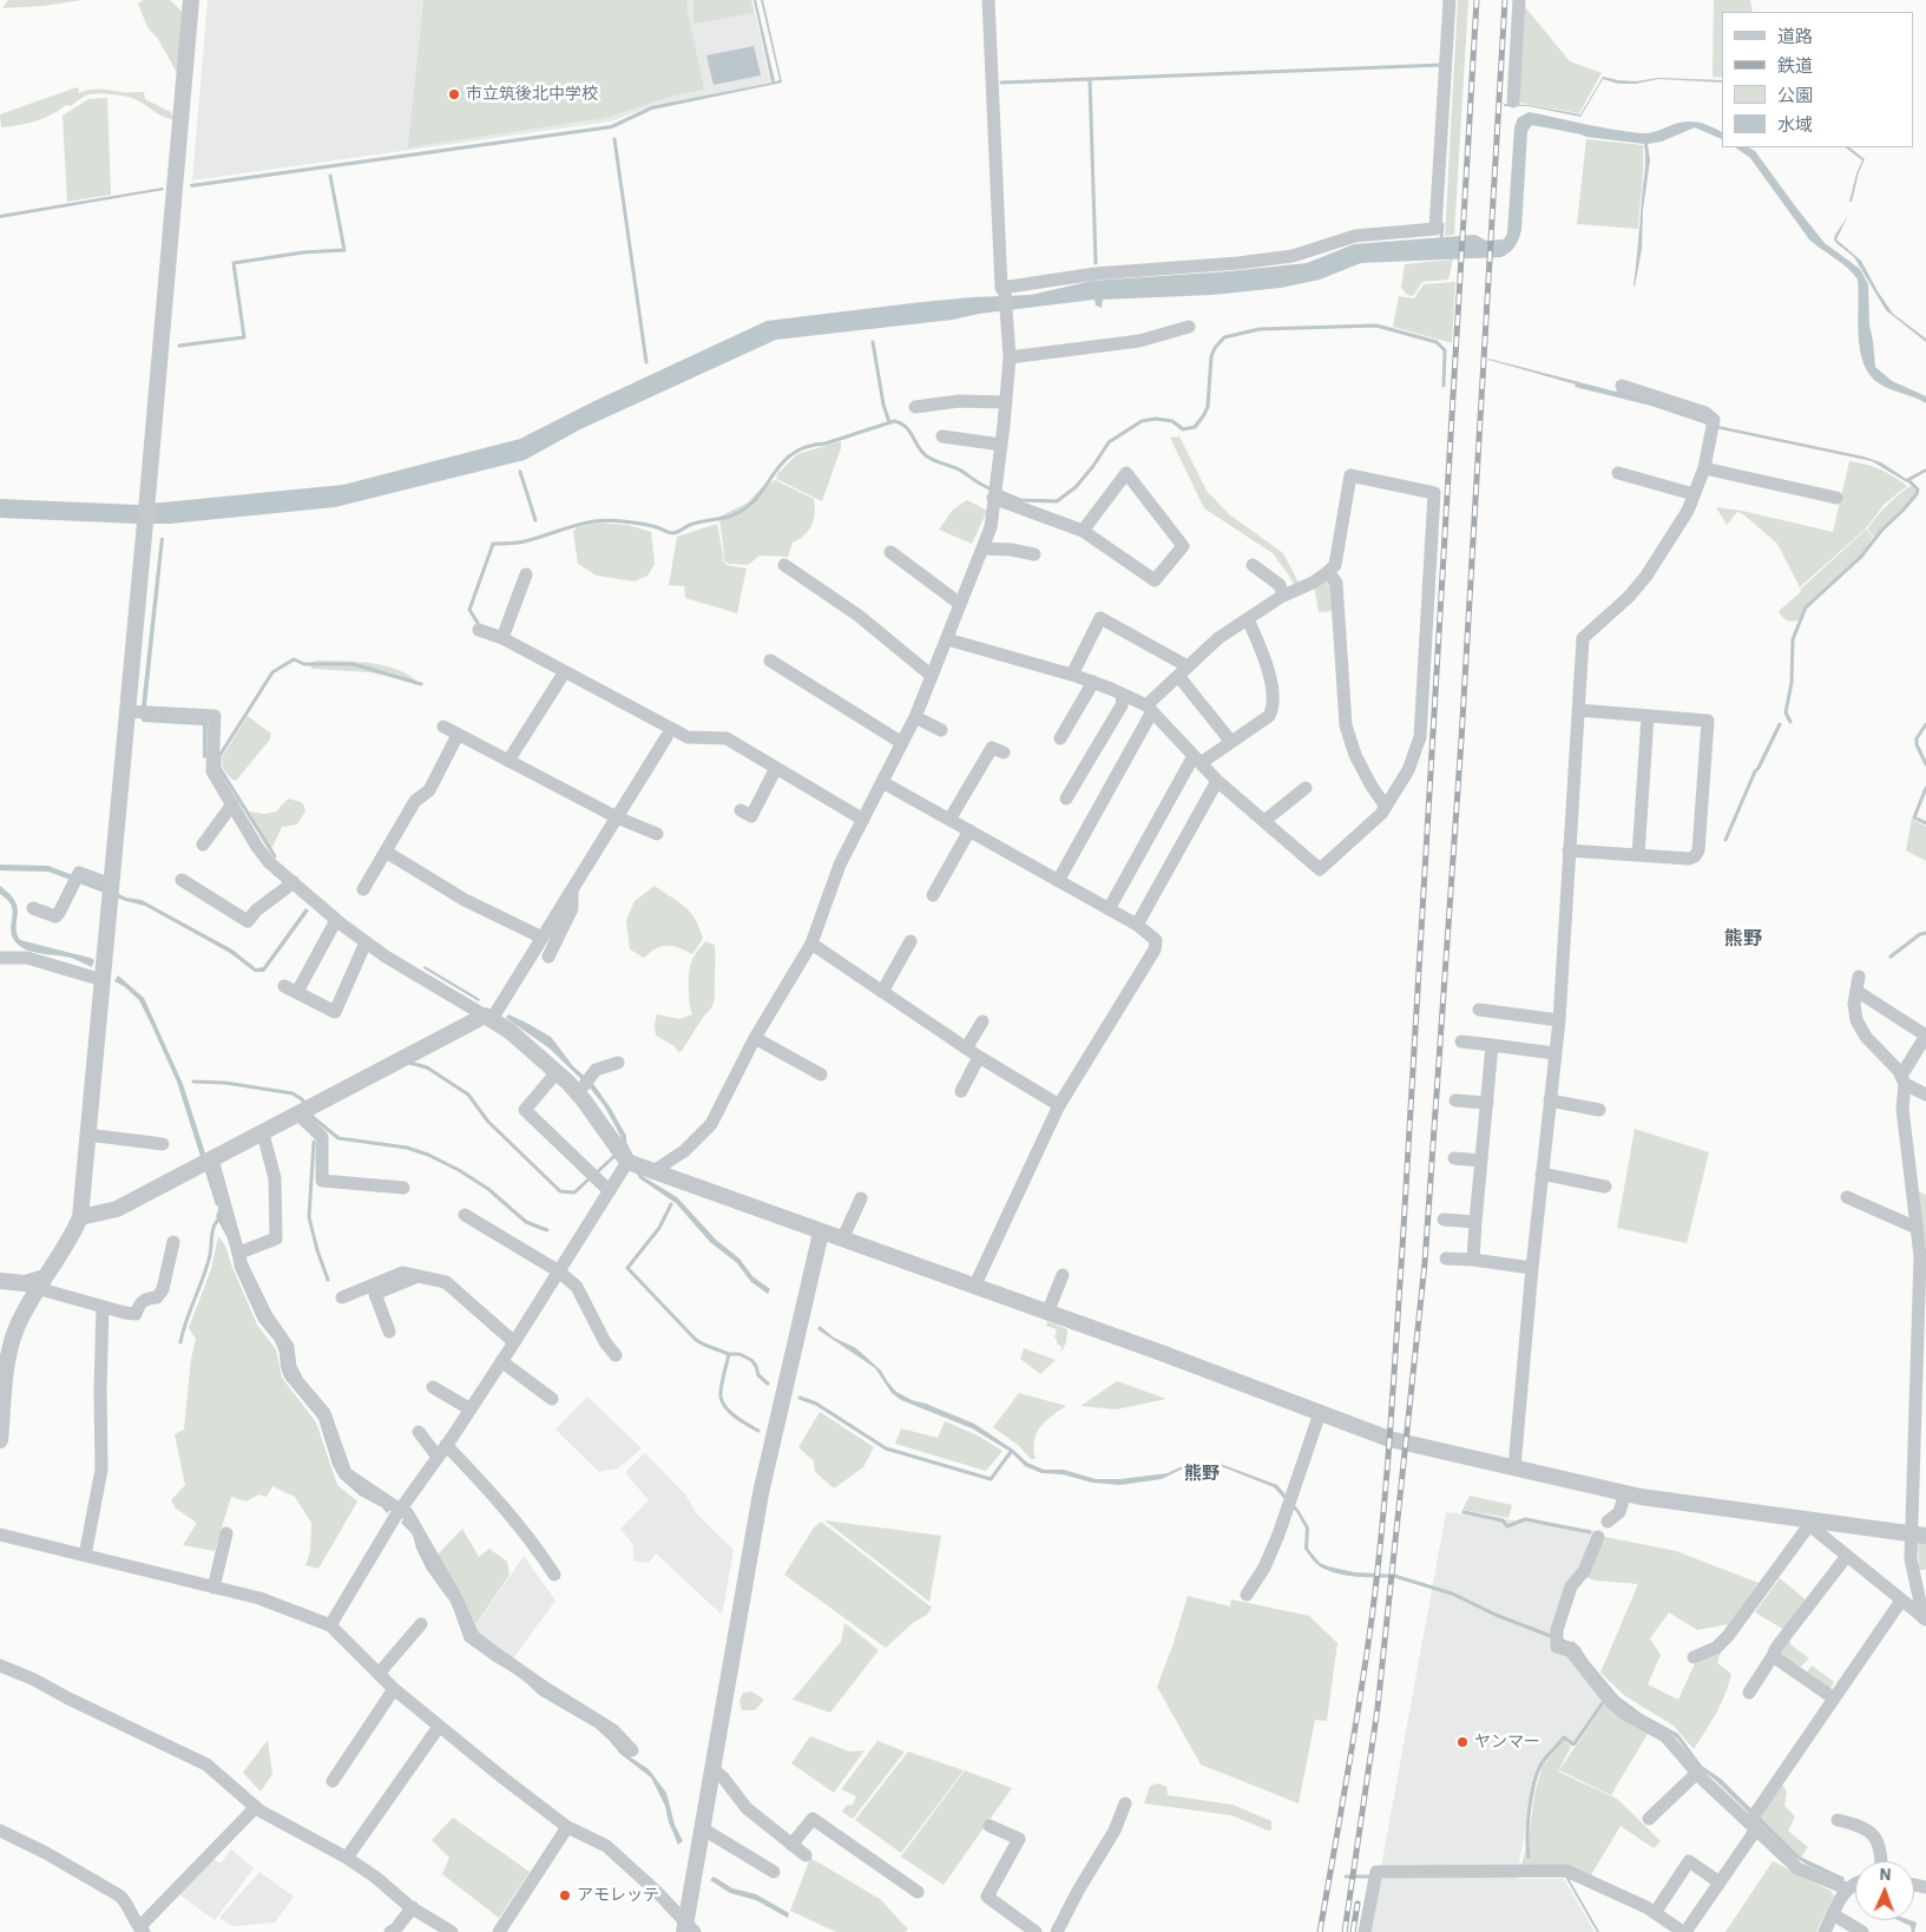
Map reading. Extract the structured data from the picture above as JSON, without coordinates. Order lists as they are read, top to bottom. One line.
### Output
{"districts":["熊野","熊野"],"places":["市立筑後北中学校","ヤンマー","アモレッテ"],"legend":["道路","鉄道","公園","水域"],"north":"top"}
